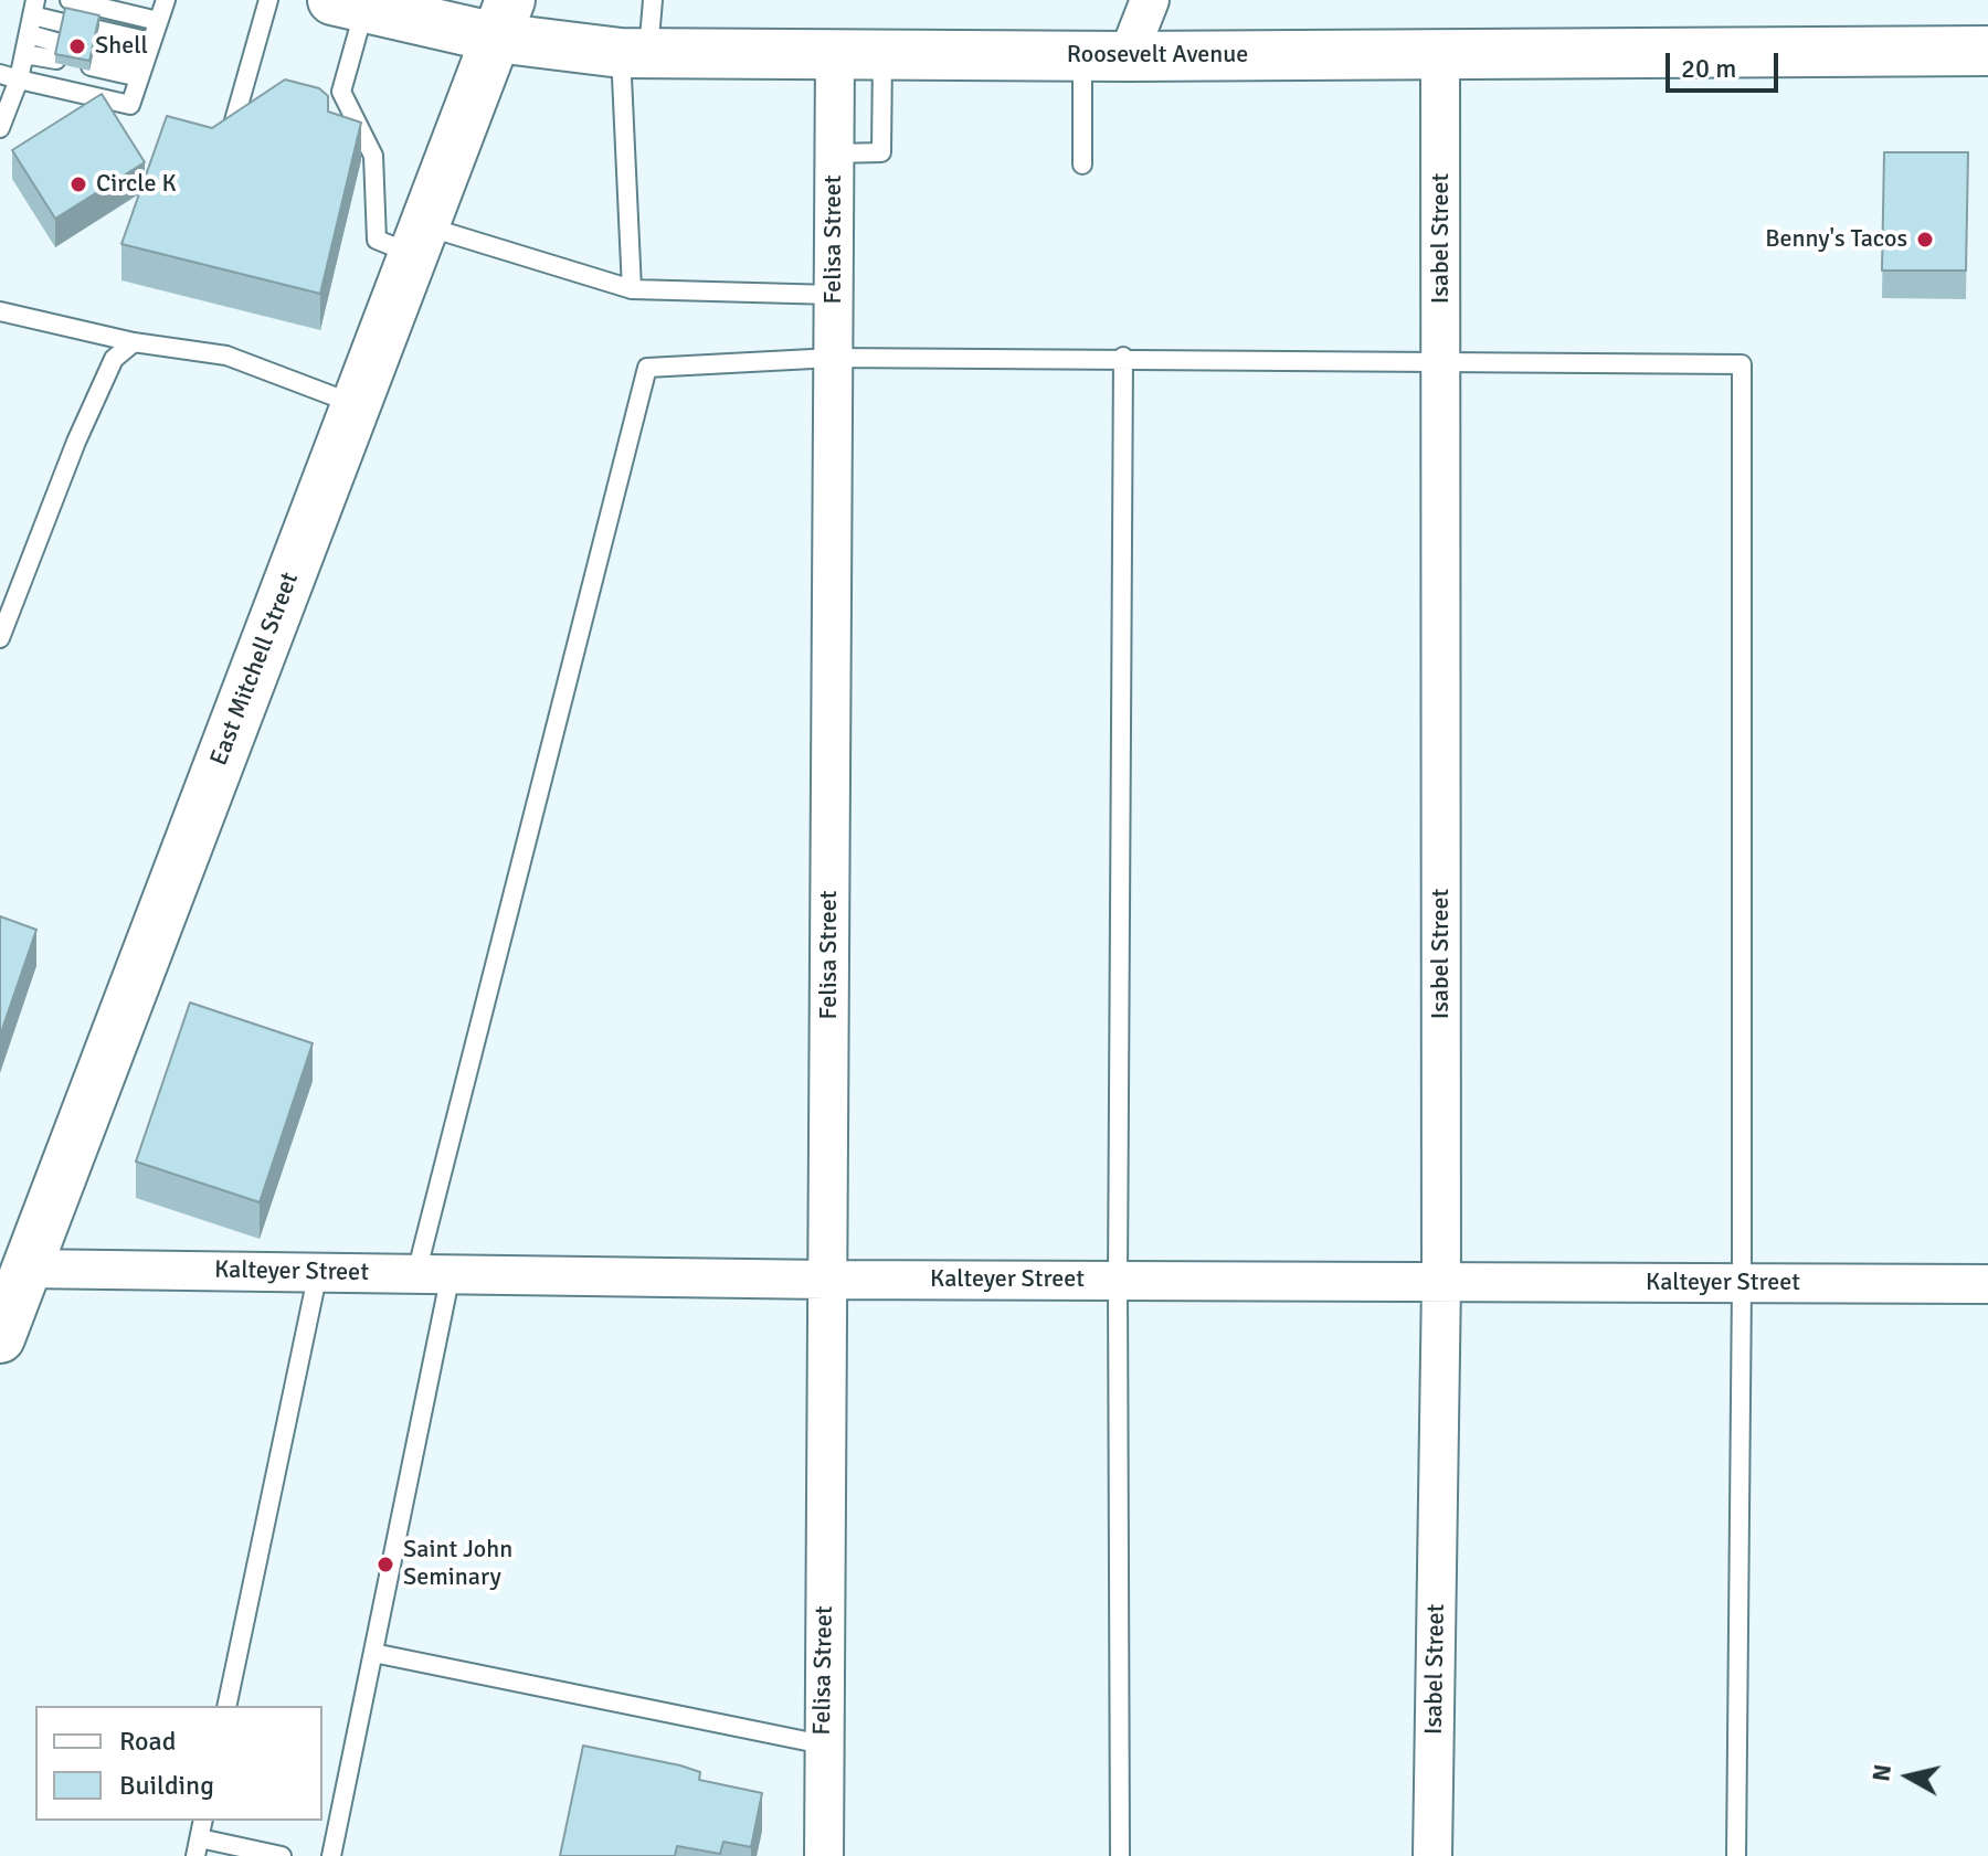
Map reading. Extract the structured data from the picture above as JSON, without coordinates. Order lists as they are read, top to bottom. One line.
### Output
{"streets":{"main road":["Roosevelt Avenue","East Mitchell Street"],"street":["Isabel Street","Felisa Street","Kalteyer Street"]},"crossings":[["Roosevelt Avenue","Isabel Street"],["Roosevelt Avenue","Felisa Street"],["Roosevelt Avenue","East Mitchell Street"],["Isabel Street","Kalteyer Street"],["Felisa Street","Kalteyer Street"],["East Mitchell Street","Kalteyer Street"]],"places":["Shell","Circle K","Benny's Tacos","Saint John Seminary"],"legend":["Road","Building"],"scale_bar":"20 m","north":"left"}
